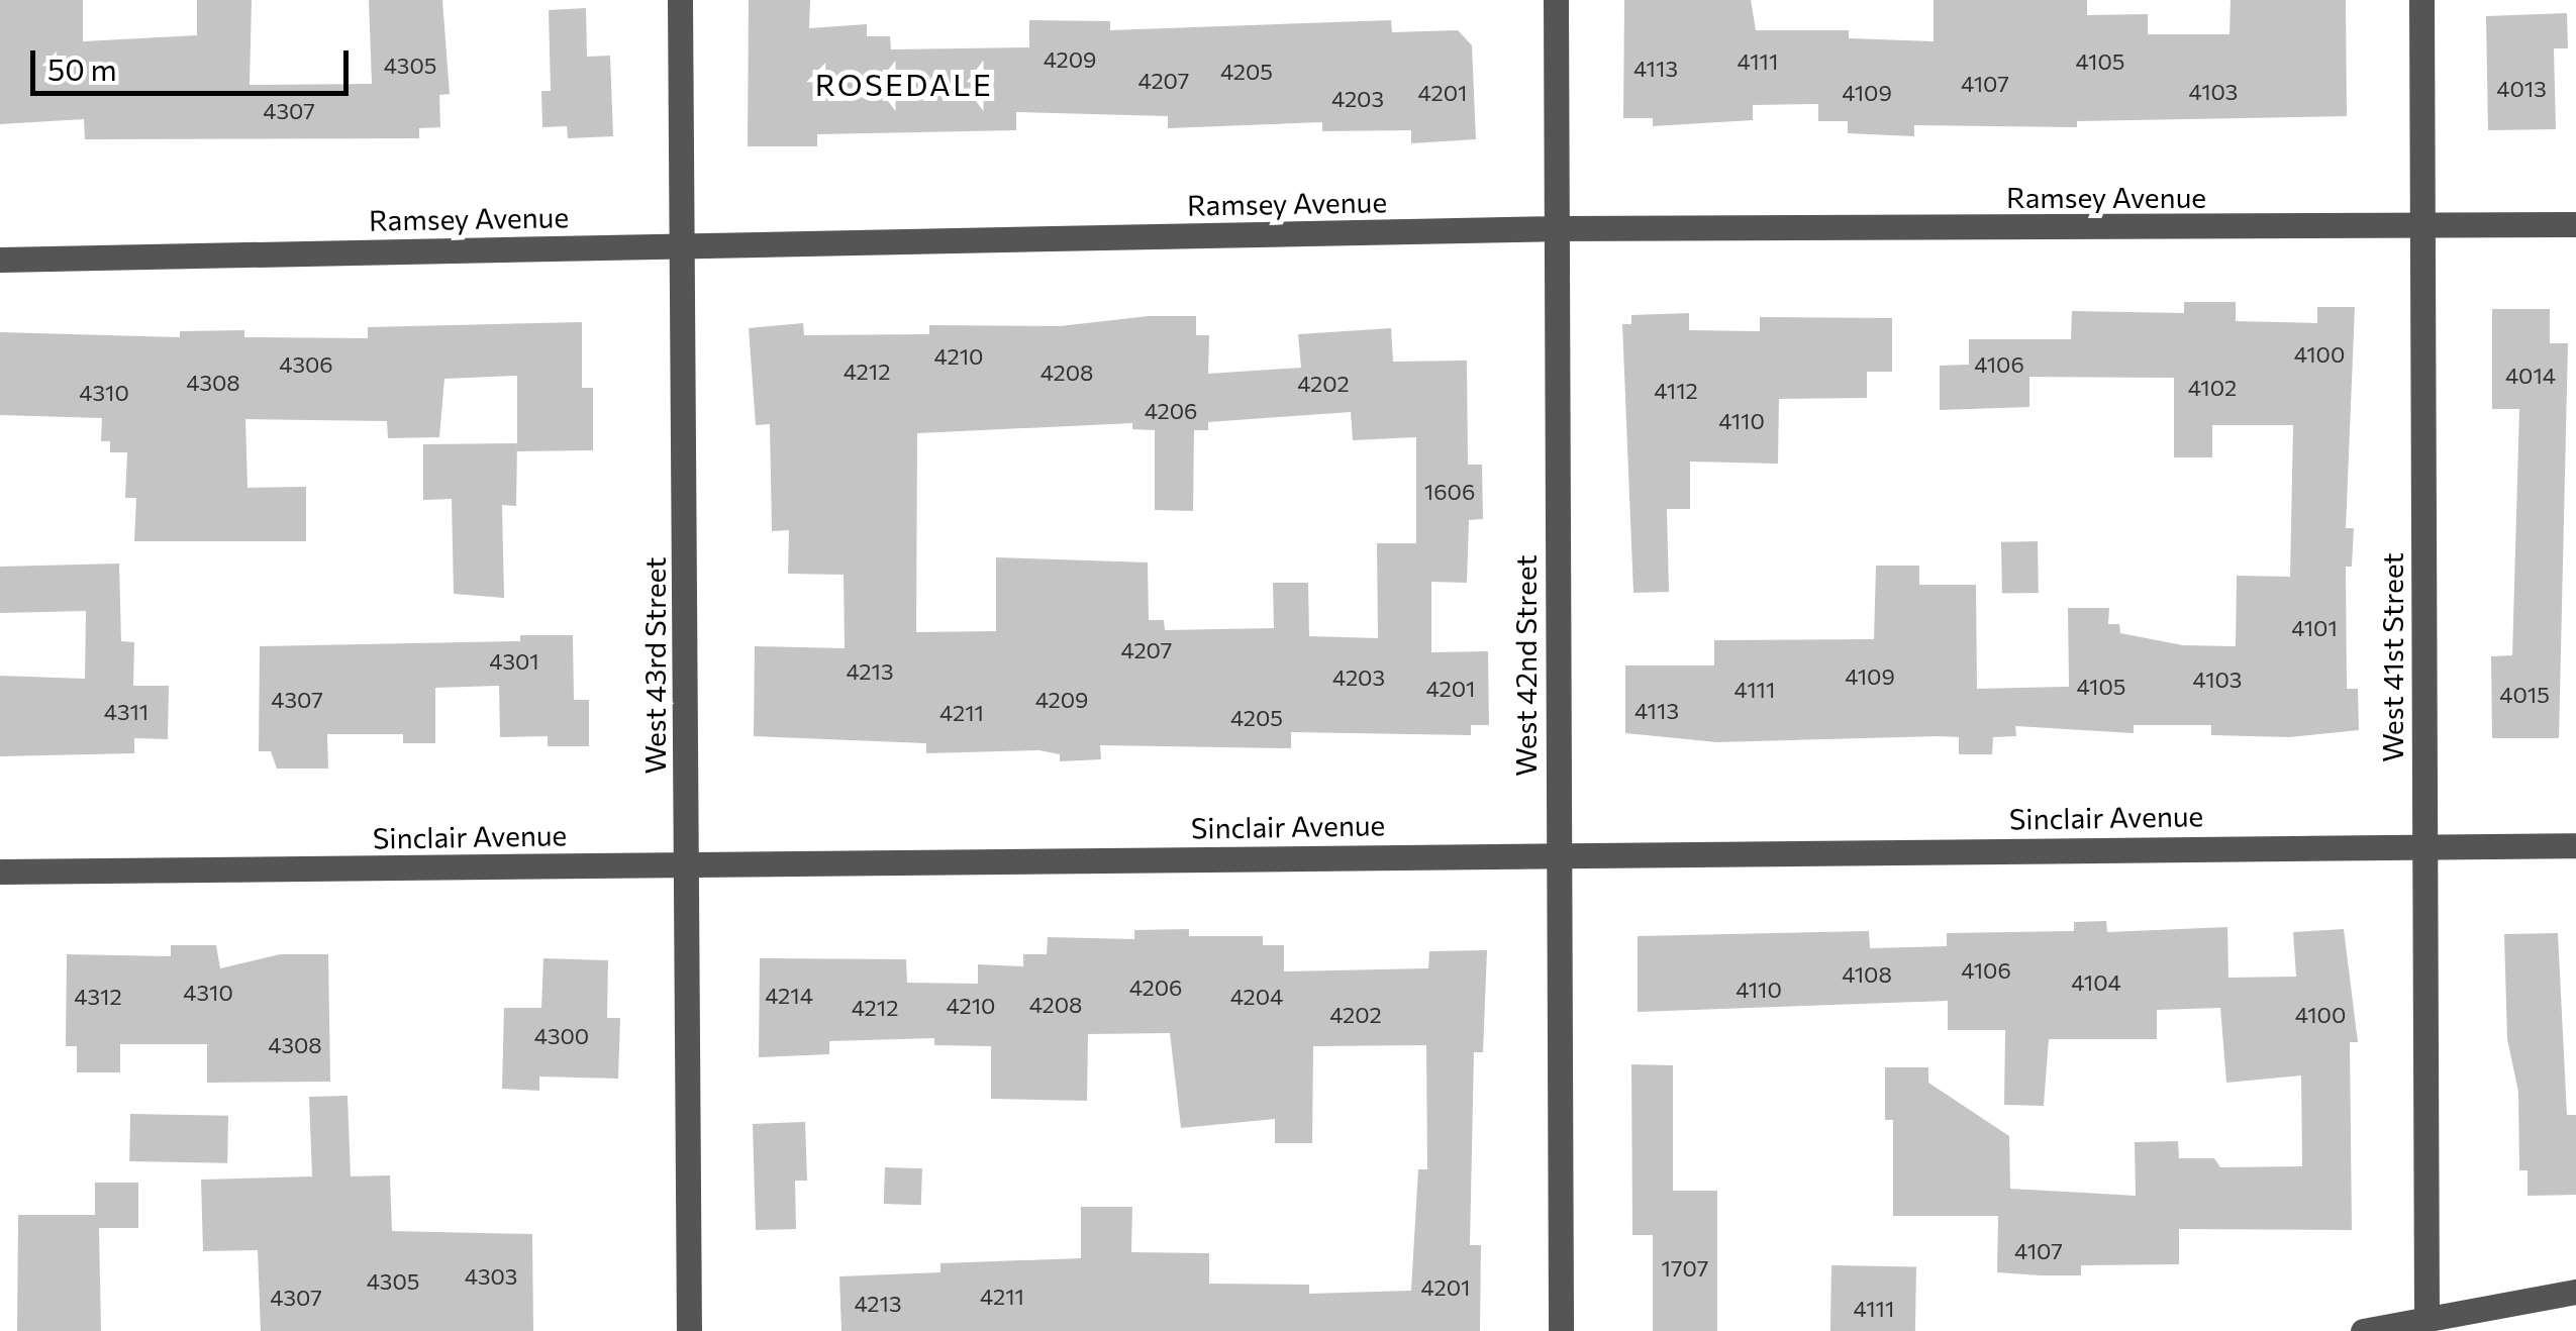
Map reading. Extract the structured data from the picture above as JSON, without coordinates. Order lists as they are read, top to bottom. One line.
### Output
{"streets":{"street":["Ramsey Avenue","West 41st Street","West 43rd Street","West 42nd Street","Sinclair Avenue"]},"crossings":[["Ramsey Avenue","West 41st Street"],["Ramsey Avenue","West 43rd Street"],["Ramsey Avenue","West 42nd Street"],["West 41st Street","Sinclair Avenue"],["West 43rd Street","Sinclair Avenue"],["West 42nd Street","Sinclair Avenue"]],"districts":["ROSEDALE"],"house_numbers":["4209","4111","4105","4305","4113","4205","4207","4107","4013","4103","4201","4109","4203","4307","4100","4210","4306","4106","4212","4208","4014","4308","4202","4102","4112","4310","4206","4110","1606","4101","4207","4301","4213","4109","4203","4103","4105","4201","4111","4015","4307","4209","4113","4311","4211","4205","4106","4108","4104","4206","4110","4310","4214","4312","4204","4208","4210","4212","4202","4100","4300","4308","4107","1707","4303","4305","4201","4211","4307","4213","4111"],"scale_bar":"50 m"}
